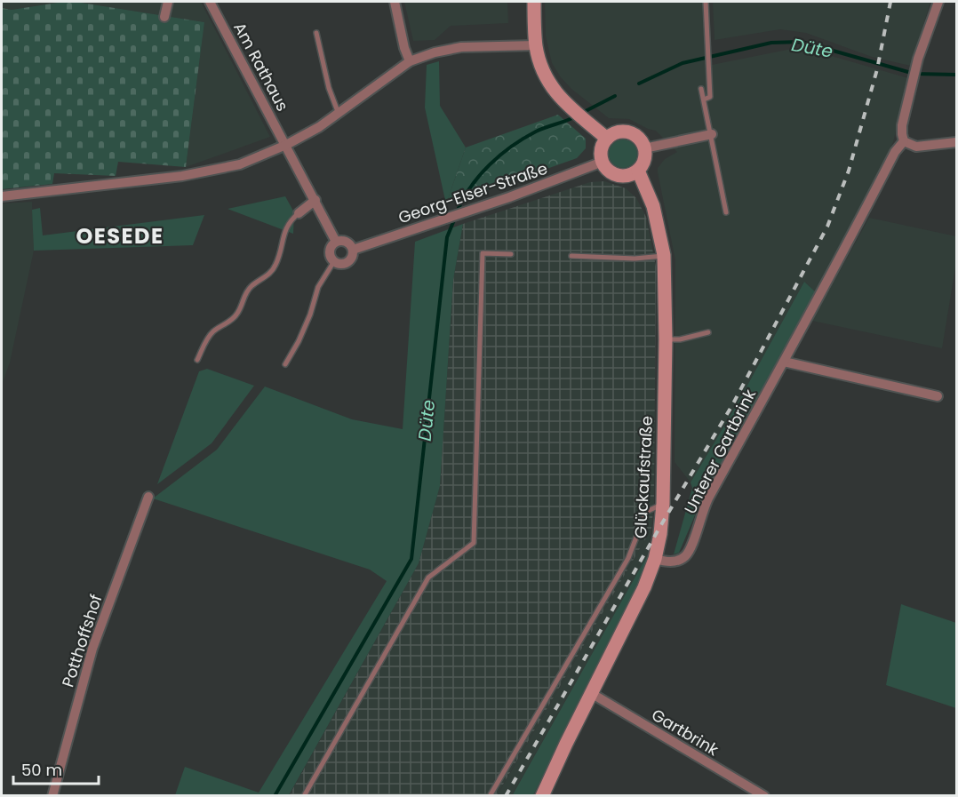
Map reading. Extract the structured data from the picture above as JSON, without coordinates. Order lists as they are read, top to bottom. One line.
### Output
{"streets":{"main road":["Glückaufstraße"],"street":["Am Rathaus","Georg-Elser-Straße","Unterer Gartbrink","Potthoffshof","Gartbrink"]},"crossings":[["Georg-Elser-Straße","Glückaufstraße"],["Unterer Gartbrink","Glückaufstraße"],["Glückaufstraße","Gartbrink"]],"districts":["OESEDE"],"water":["Düte"],"scale_bar":"50 m"}
